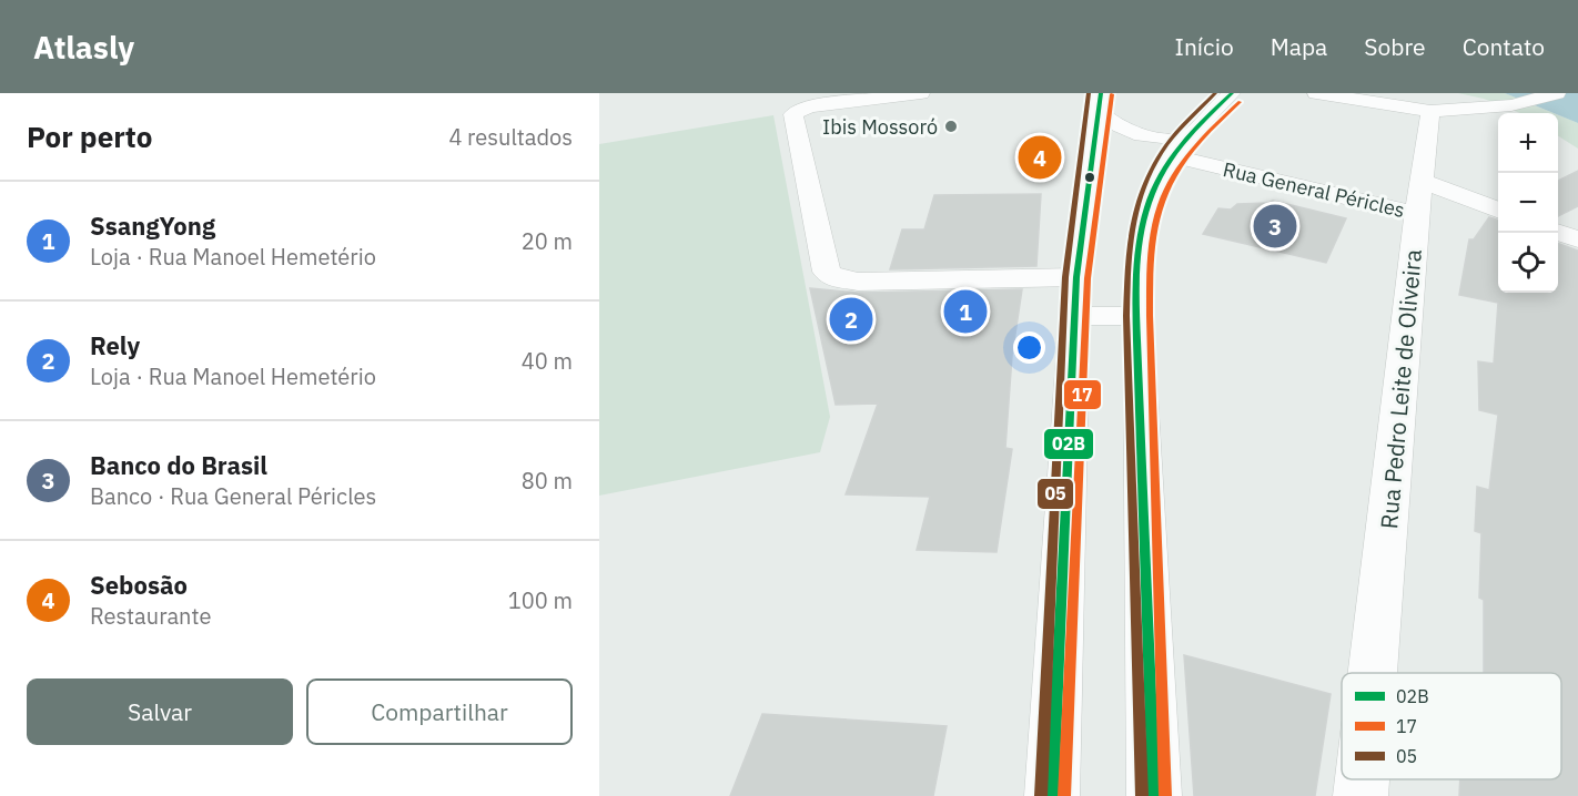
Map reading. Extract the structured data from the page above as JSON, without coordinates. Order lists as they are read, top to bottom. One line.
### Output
{"streets":{"street":["Rua General Péricles","Rua Pedro Leite de Oliveira"]},"crossings":[["Rua General Péricles","Rua Pedro Leite de Oliveira"]],"places":["Ibis Mossoró"],"lines":["transit line 02B","transit line 05","transit line 17"],"legend":["02B","17","05"],"page":{"header":"Atlasly","nav":["Início","Mapa","Sobre","Contato"],"heading":["Por perto","4 resultados"],"map_buttons":["+","−"],"pins":["4","3","1","2"],"list":[{"mark":"1","name":"SsangYong","note":"Loja · Rua Manoel Hemetério","value":"20 m"},{"mark":"2","name":"Rely","note":"Loja · Rua Manoel Hemetério","value":"40 m"},{"mark":"3","name":"Banco do Brasil","note":"Banco · Rua General Péricles","value":"80 m"},{"mark":"4","name":"Sebosão","note":"Restaurante","value":"100 m"}],"buttons":["Salvar","Compartilhar"]}}
